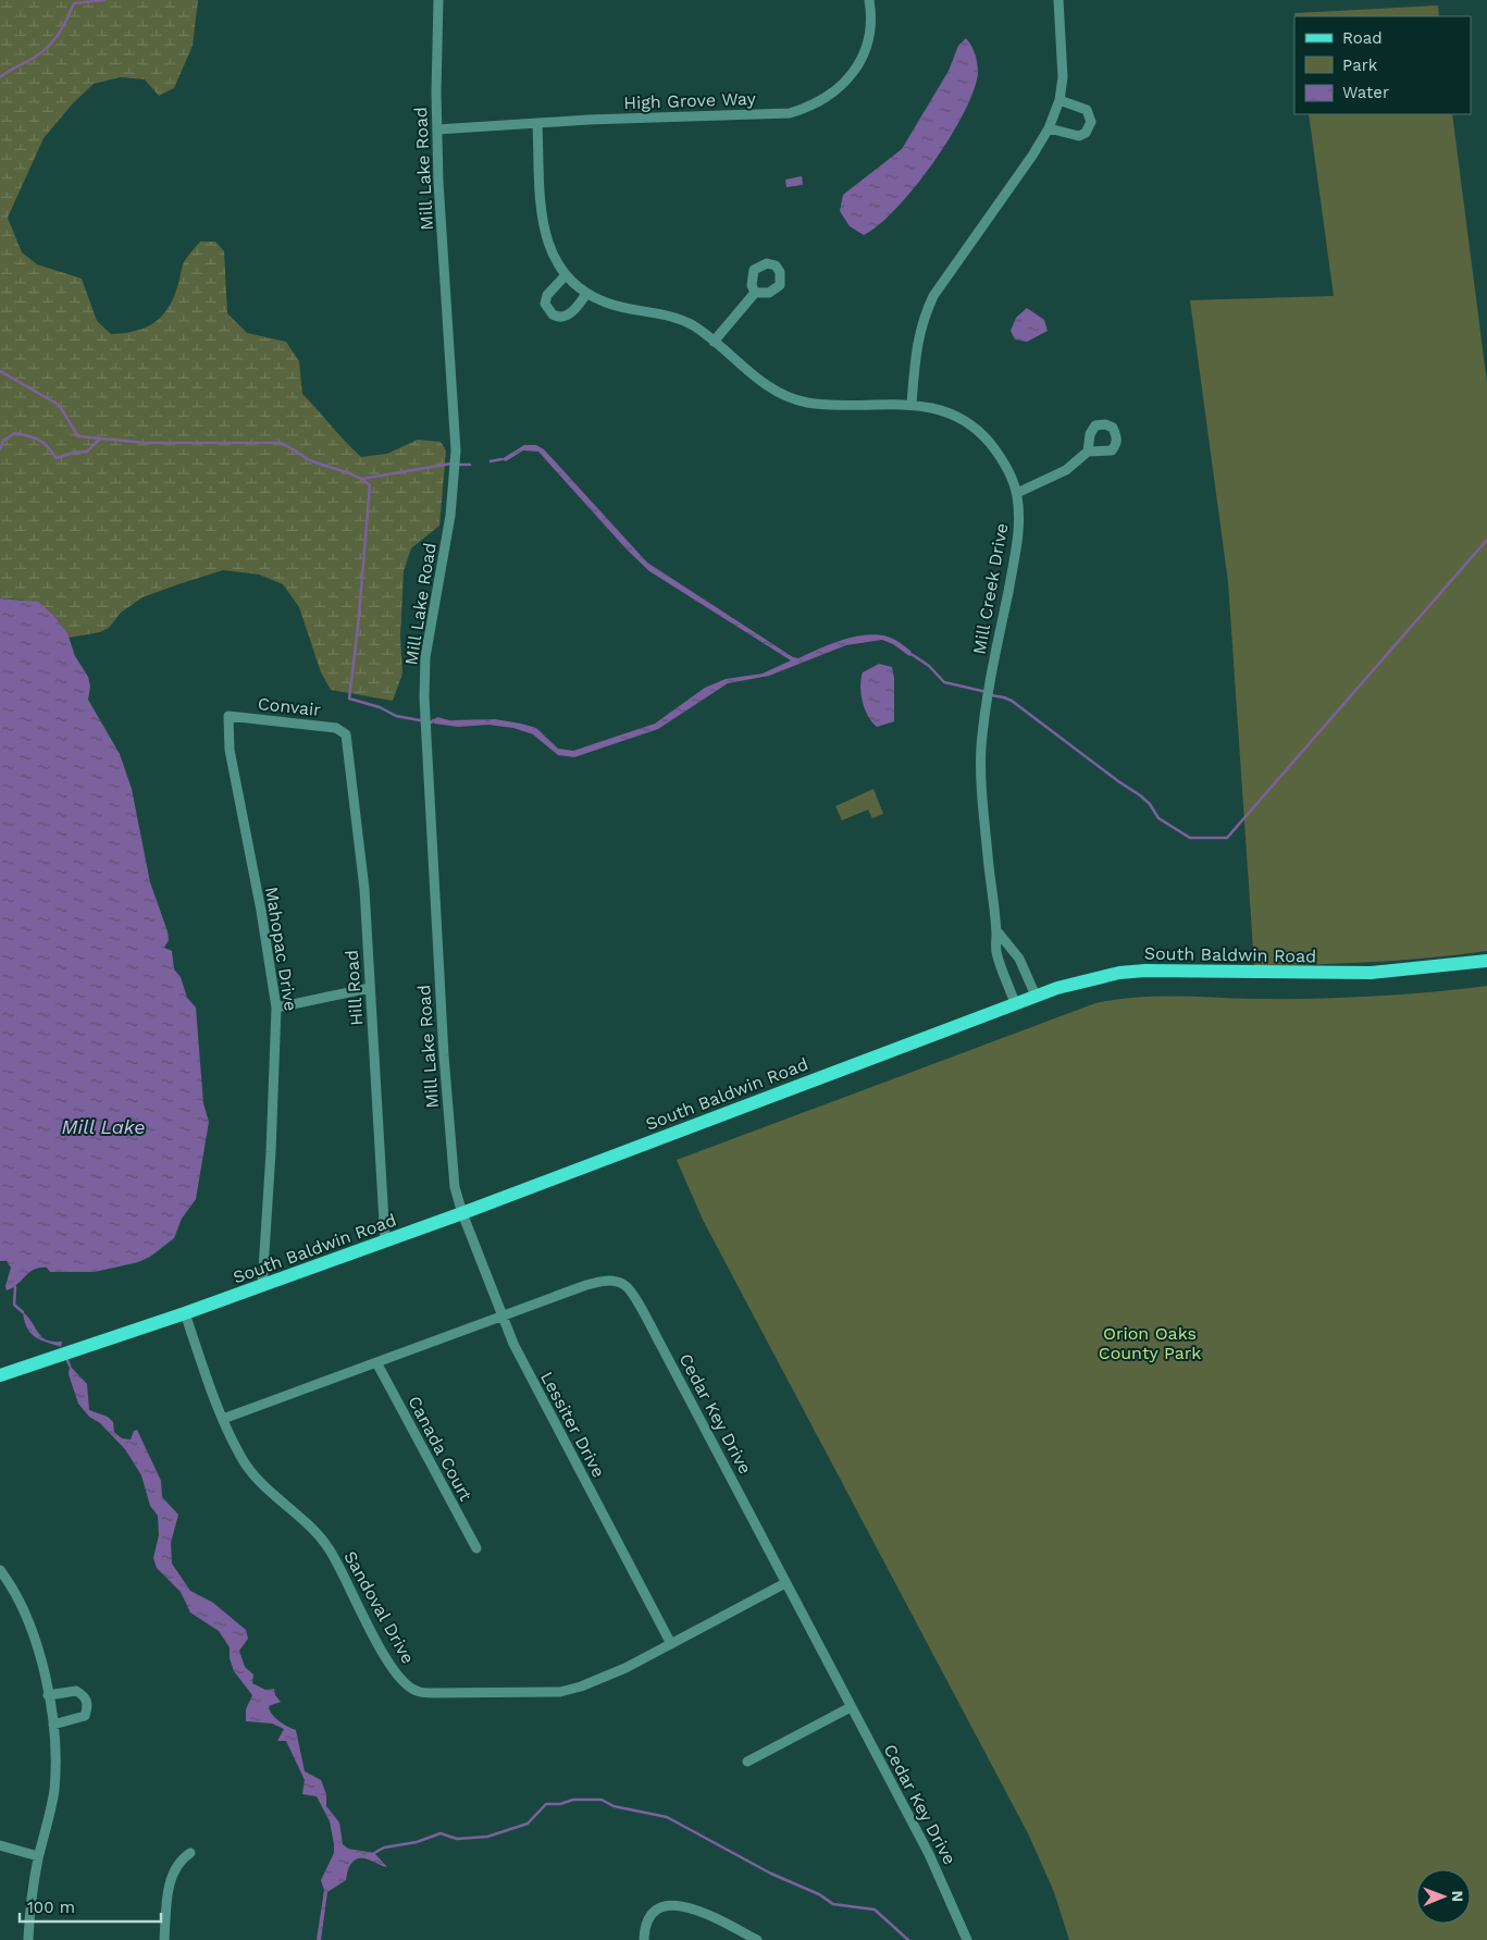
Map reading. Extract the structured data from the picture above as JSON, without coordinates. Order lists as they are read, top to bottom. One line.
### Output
{"streets":{"main road":["South Baldwin Road"],"street":["High Grove Way","Mill Lake Road","Mill Creek Drive","Convair","Mahopac Drive","Hill Road","Cedar Key Drive","Lessiter Drive","Canada Court","Sandoval Drive"]},"crossings":[["High Grove Way","Mill Lake Road"],["High Grove Way","Mill Creek Drive"],["Mill Lake Road","South Baldwin Road"],["Mill Lake Road","Lessiter Drive"],["Mill Creek Drive","South Baldwin Road"],["Convair","Mahopac Drive"],["Convair","Hill Road"],["Mahopac Drive","South Baldwin Road"],["South Baldwin Road","Hill Road"],["South Baldwin Road","Lessiter Drive"],["South Baldwin Road","Sandoval Drive"],["Cedar Key Drive","Lessiter Drive"],["Cedar Key Drive","Canada Court"],["Cedar Key Drive","Sandoval Drive"],["Lessiter Drive","Sandoval Drive"]],"water":["Mill Lake"],"parks":["Orion Oaks County Park"],"legend":["Road","Park","Water"],"scale_bar":"100 m","north":"right"}
